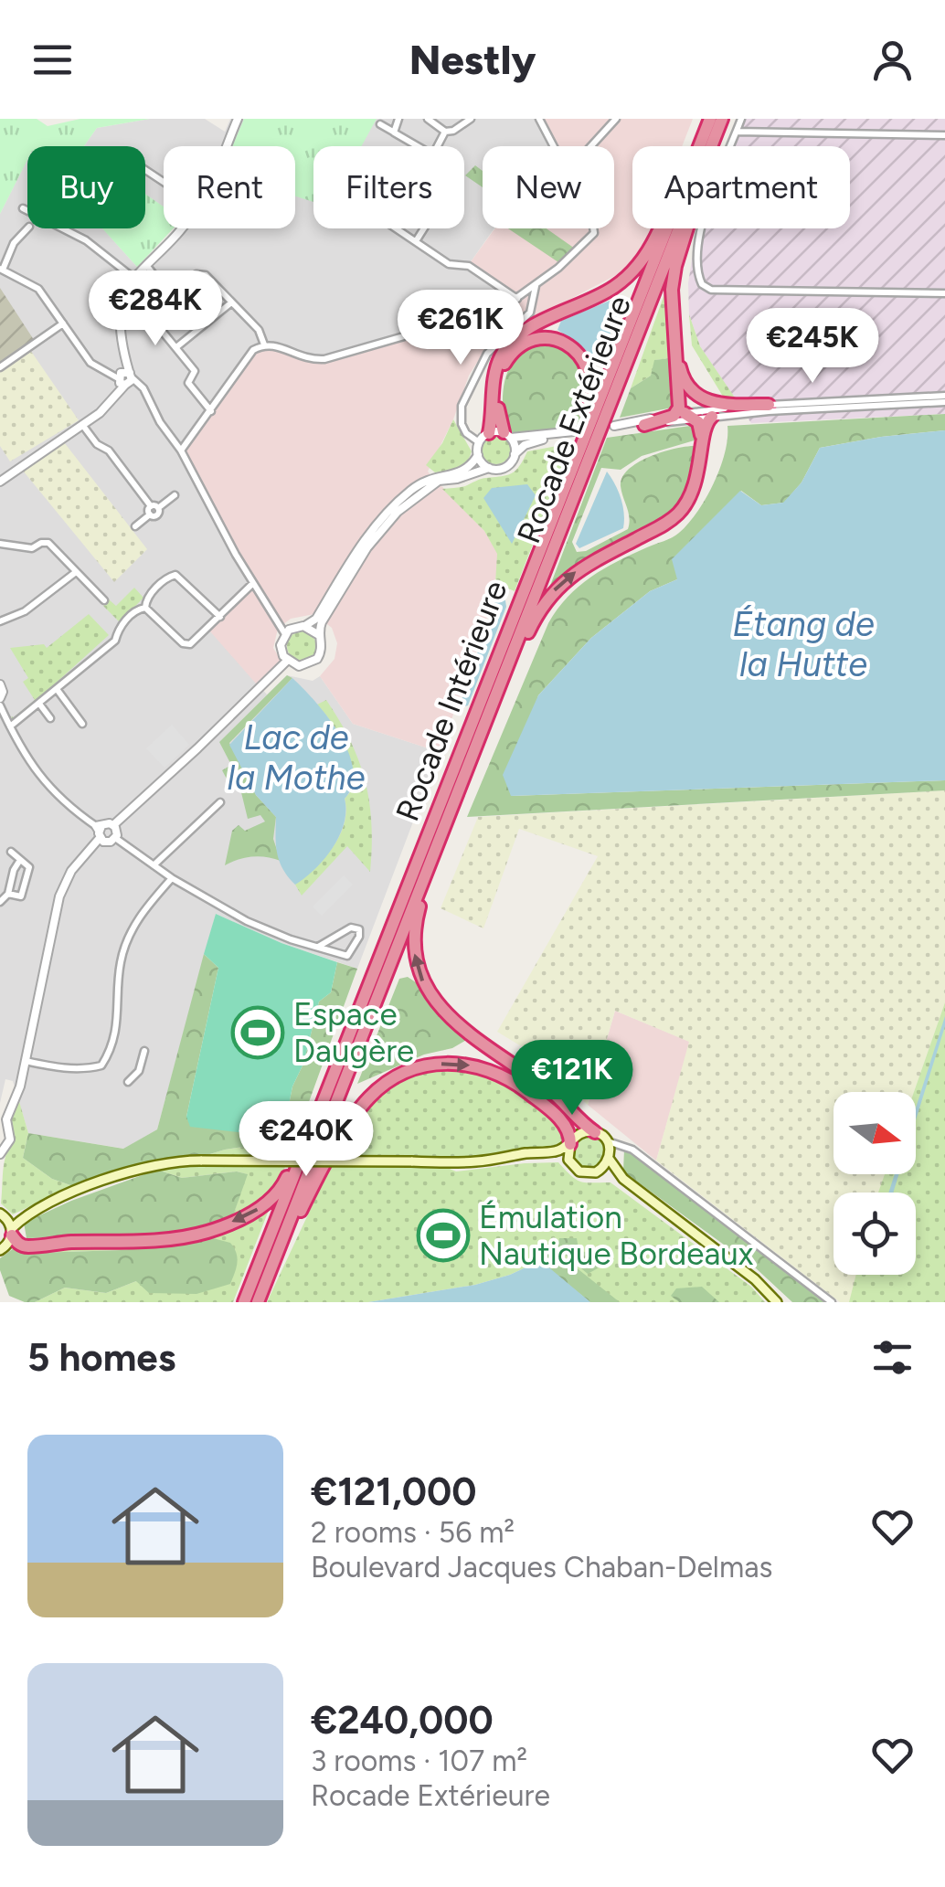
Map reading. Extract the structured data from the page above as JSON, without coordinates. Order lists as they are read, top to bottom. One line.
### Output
{"streets":{"highway":["Rocade Extérieure","Rocade Intérieure"]},"crossings":[["Rocade Extérieure","Rocade Intérieure"]],"water":["Étang de la Hutte","Lac de la Mothe"],"places":{"sports":["Espace Daugère","Émulation Nautique Bordeaux"]},"north":"right","page":{"header":"Nestly","chip":["Buy","Rent","Filters","New","Apartment"],"price":["€284K","€261K","€245K","€121K","€240K"],"heading":"5 homes","list":[{"name":"€121,000","note":"2 rooms · 56 m² · Boulevard Jacques Chaban-Delmas"},{"name":"€240,000","note":"3 rooms · 107 m² · Rocade Extérieure"}]}}
